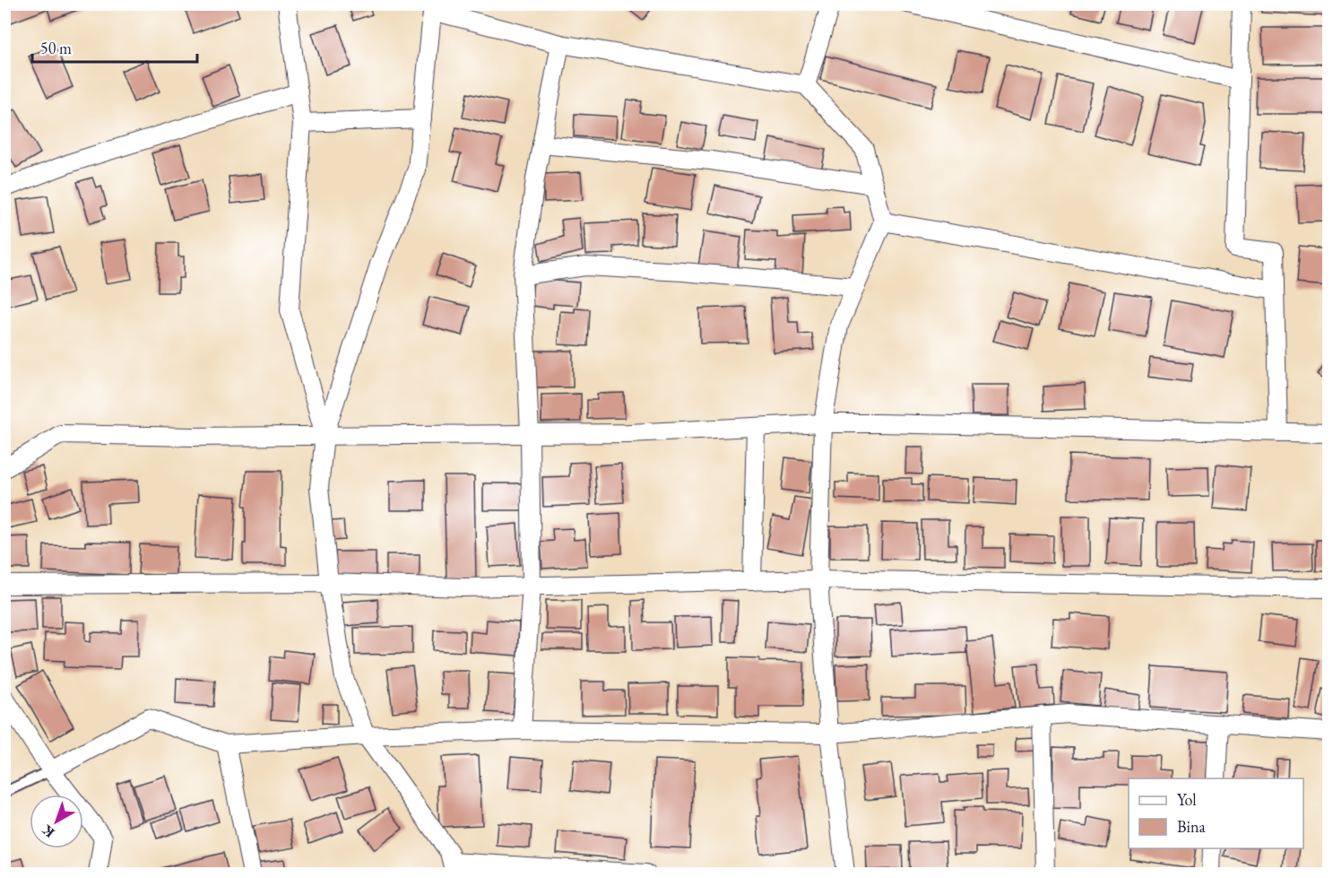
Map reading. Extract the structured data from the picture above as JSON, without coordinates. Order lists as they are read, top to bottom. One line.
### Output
{"legend":["Yol","Bina"],"scale_bar":"50 m","north":"bottom left"}
